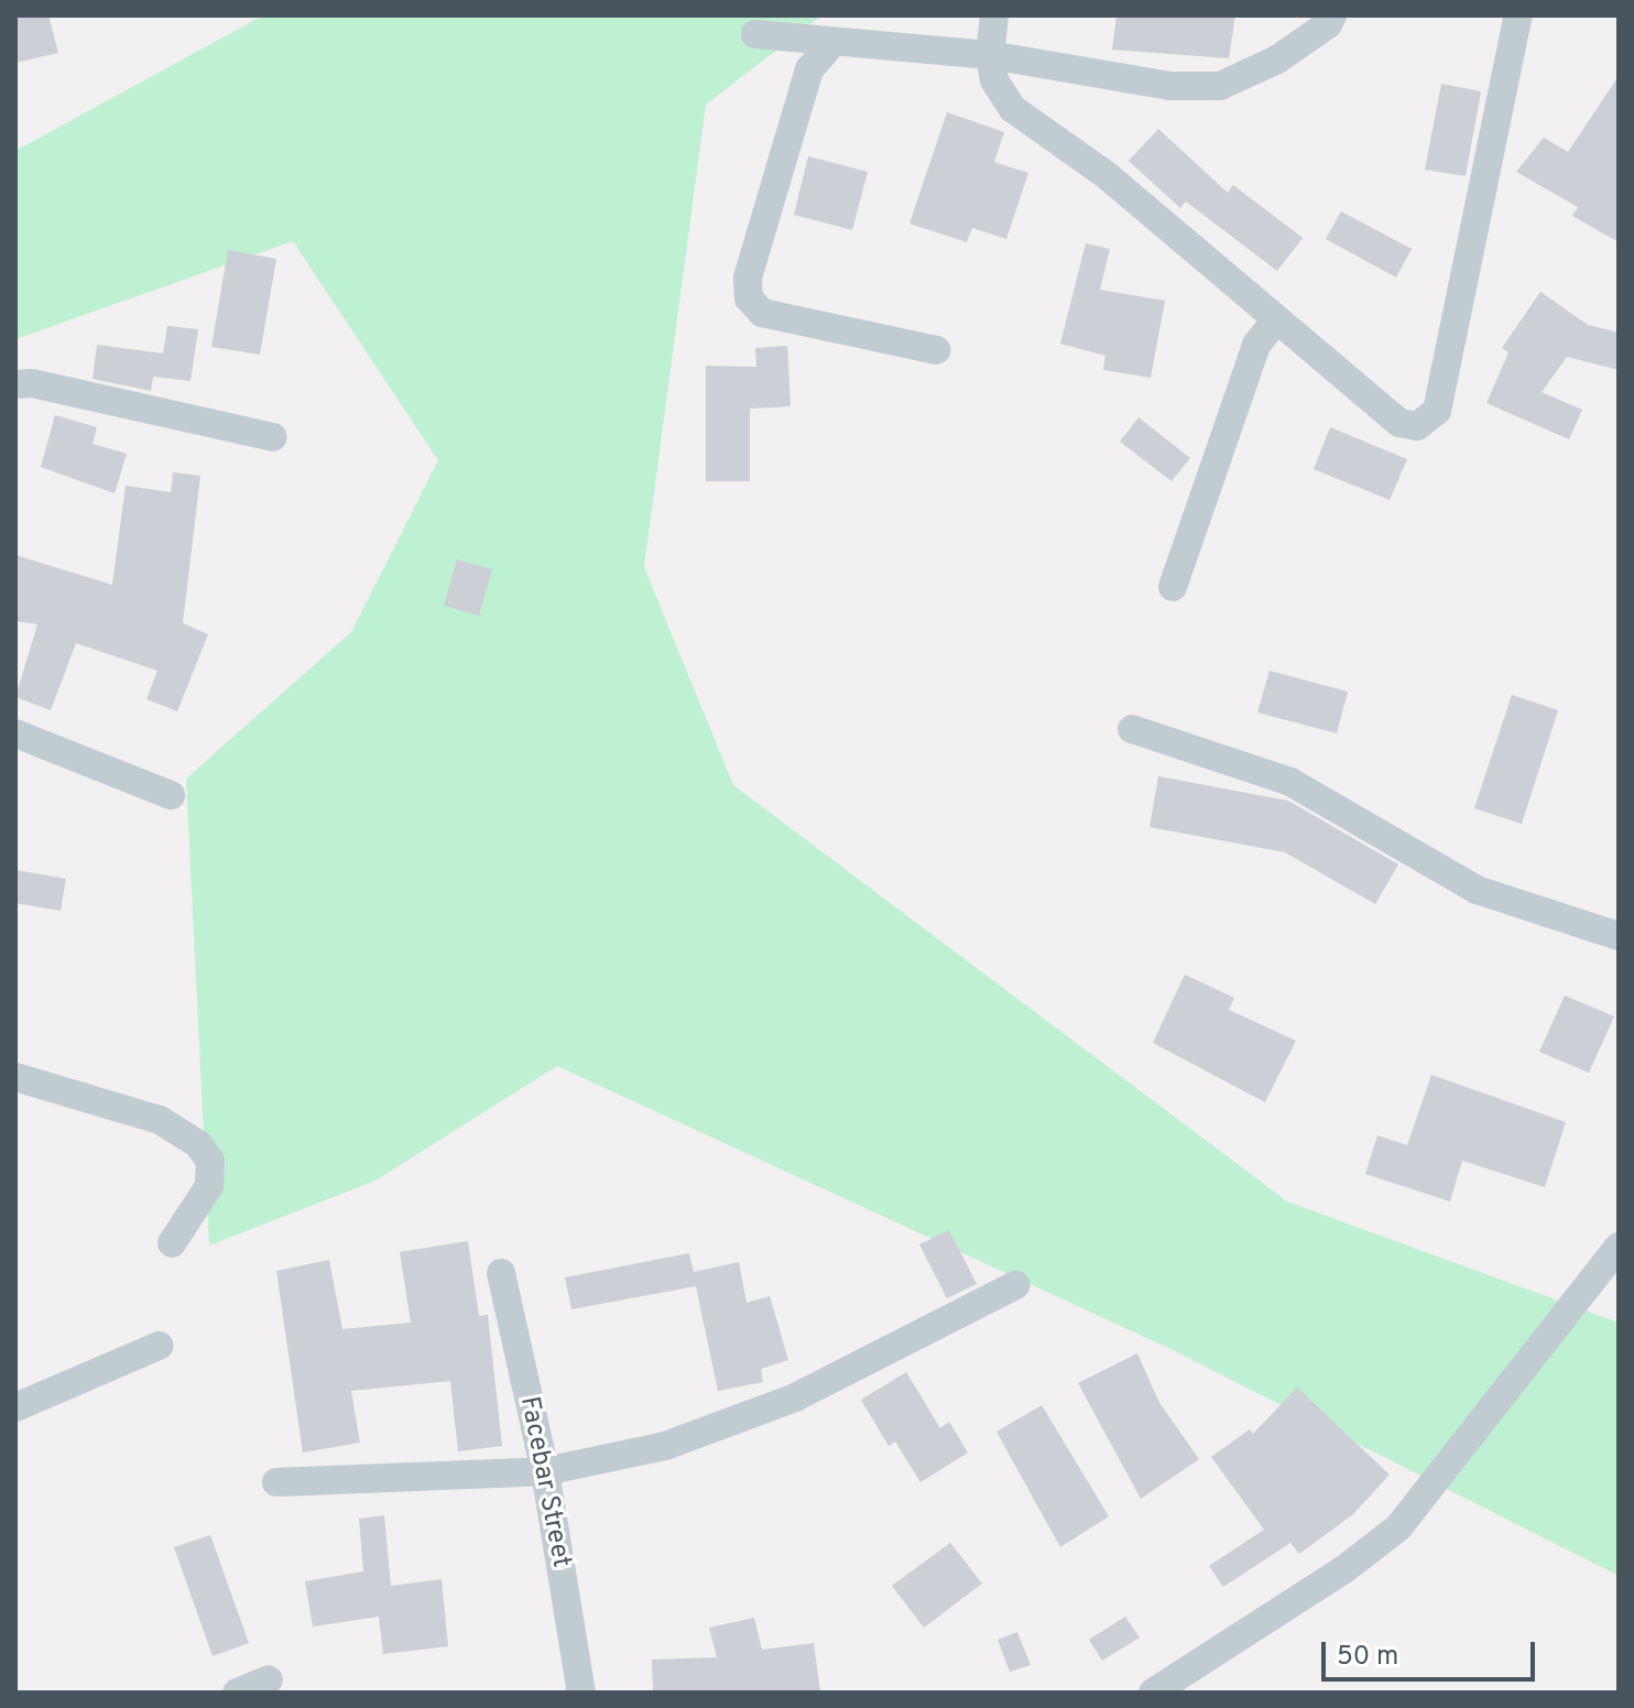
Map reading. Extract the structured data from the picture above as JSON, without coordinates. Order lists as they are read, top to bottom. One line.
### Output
{"streets":{"street":["Facebar Street"]},"scale_bar":"50 m"}
